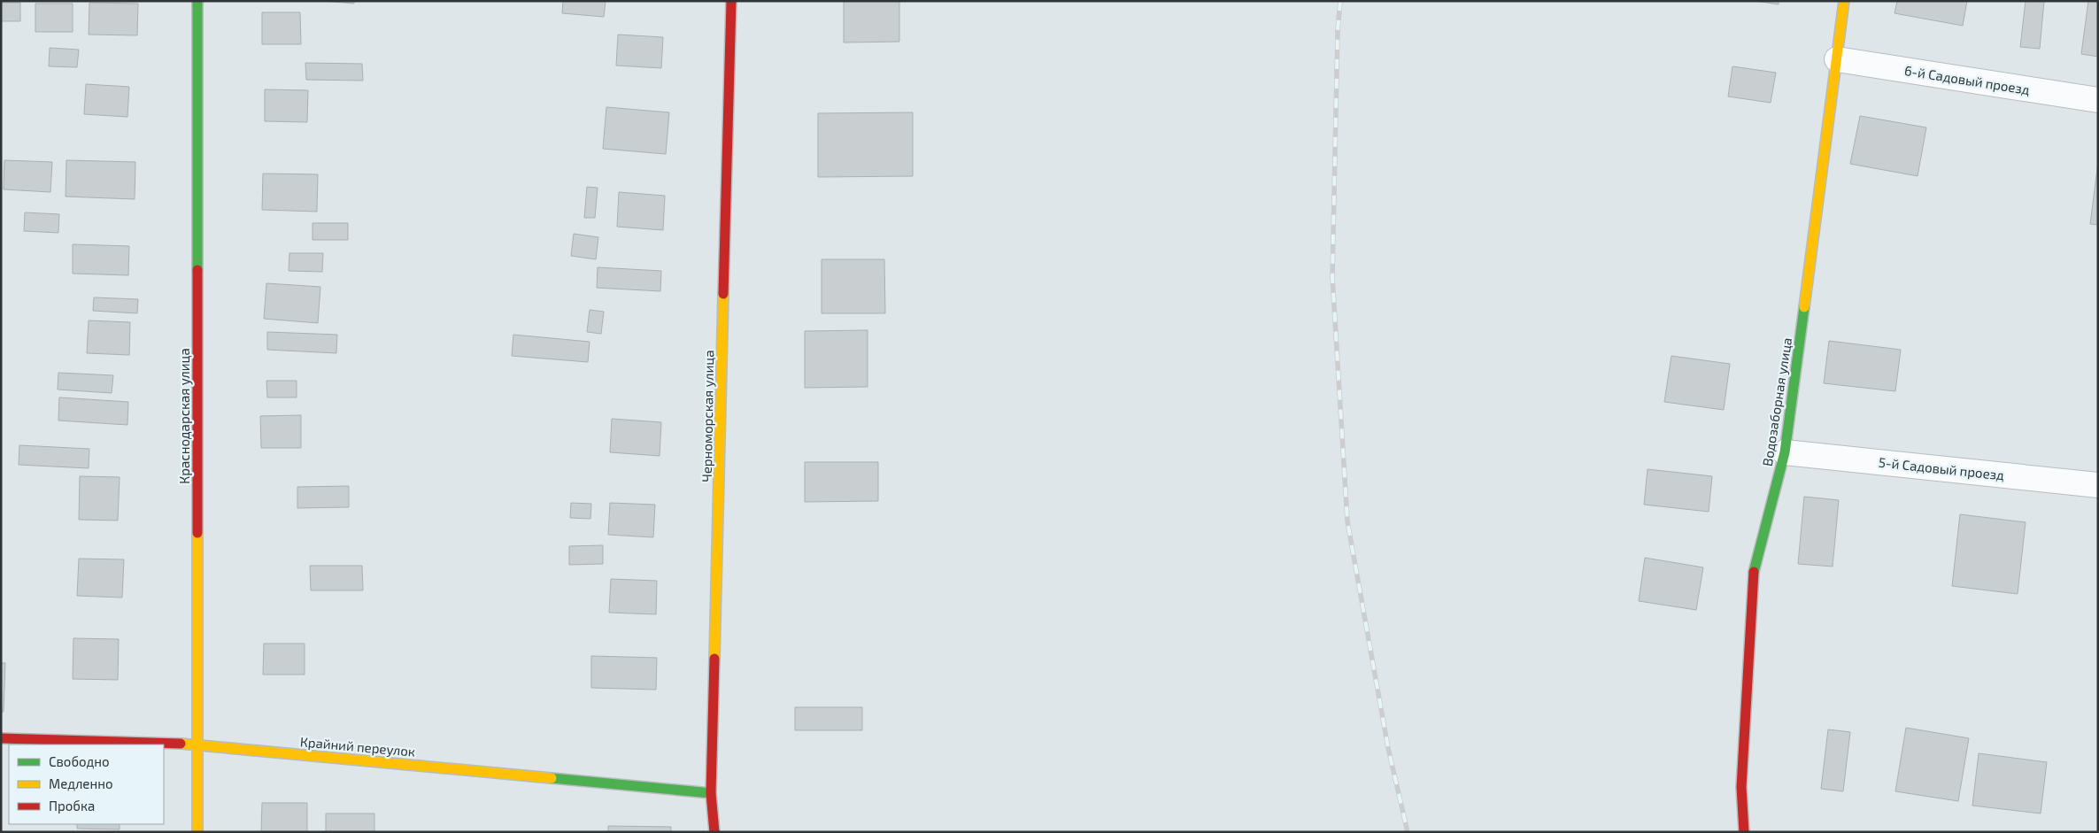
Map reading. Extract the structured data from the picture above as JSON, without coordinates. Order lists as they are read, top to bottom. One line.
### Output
{"streets":{"street":["6-й Садовый проезд","Водозаборная улица","Краснодарская улица","Черноморская улица","5-й Садовый проезд","Крайний переулок"]},"crossings":[["6-й Садовый проезд","Водозаборная улица"],["Водозаборная улица","5-й Садовый проезд"],["Краснодарская улица","Крайний переулок"],["Черноморская улица","Крайний переулок"]],"legend":["Свободно","Медленно","Пробка"]}
